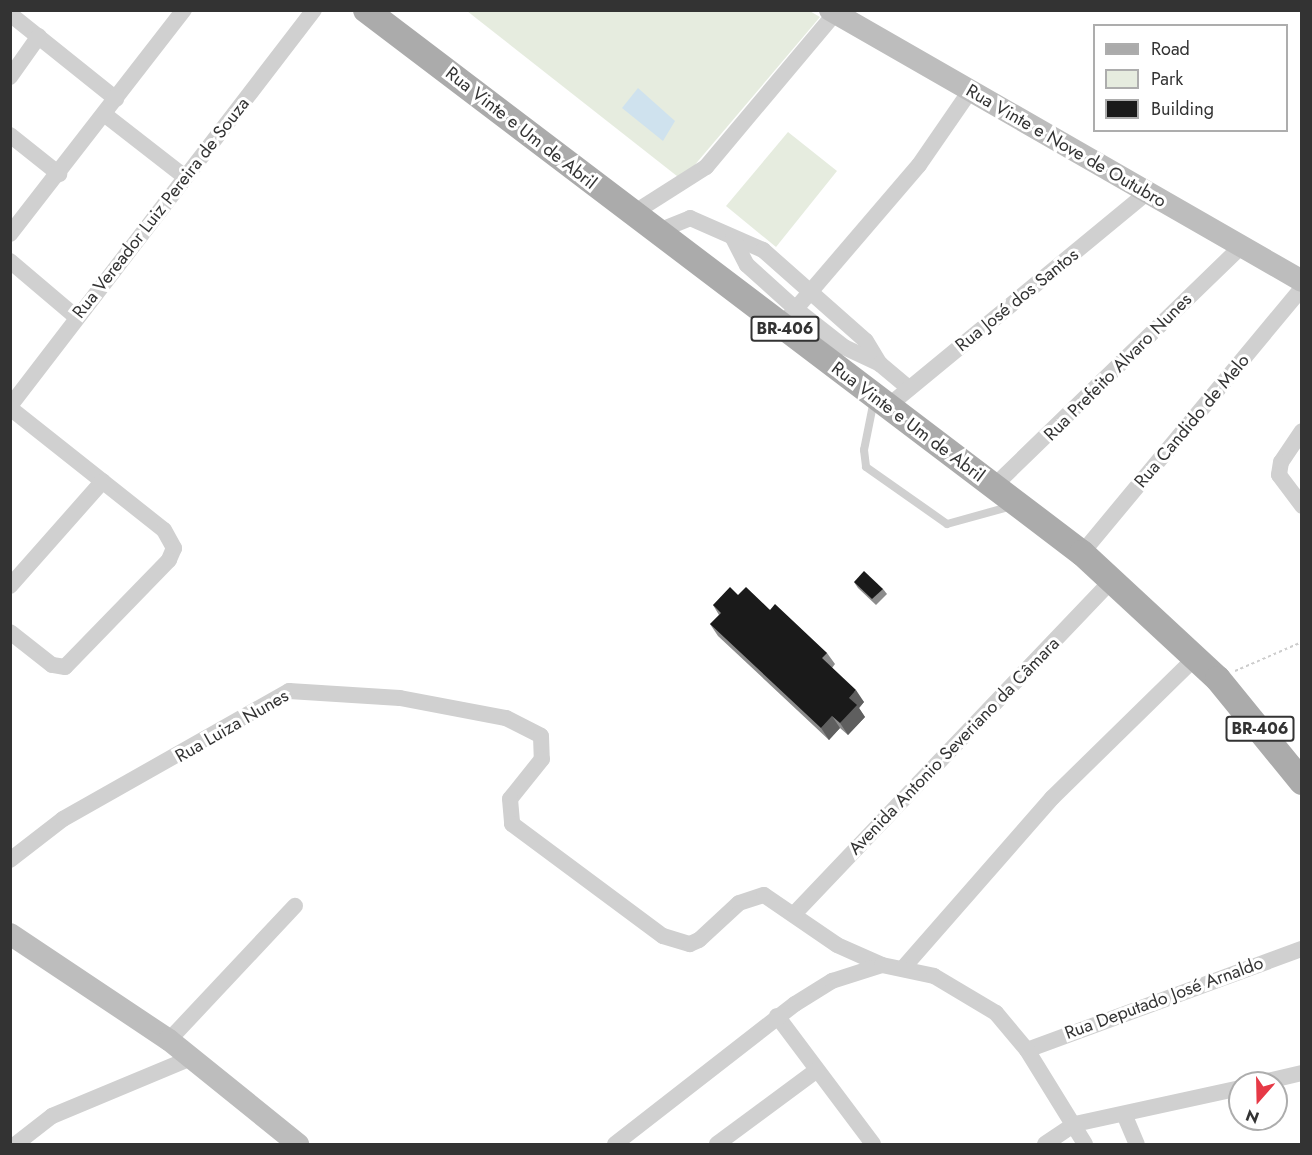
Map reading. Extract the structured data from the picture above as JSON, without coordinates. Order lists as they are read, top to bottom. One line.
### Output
{"streets":{"main road":["Rua Vinte e Um de Abril","BR-406"],"street":["Rua Vinte e Nove de Outubro","Rua Vereador Luiz Pereira de Souza","Rua José dos Santos","Rua Prefeito Alvaro Nunes","Rua Candido de Melo","Rua Luiza Nunes","Avenida Antonio Severiano da Câmara","Rua Deputado José Arnaldo"]},"crossings":[["Rua Vinte e Um de Abril","Rua José dos Santos"],["Rua Vinte e Um de Abril","Rua Prefeito Alvaro Nunes"],["Rua Vinte e Um de Abril","Rua Candido de Melo"],["Rua Vinte e Um de Abril","Avenida Antonio Severiano da Câmara"],["Rua Vinte e Nove de Outubro","Rua José dos Santos"],["Rua Vinte e Nove de Outubro","Rua Prefeito Alvaro Nunes"],["Rua Luiza Nunes","Avenida Antonio Severiano da Câmara"]],"legend":["Road","Park","Building"],"north":"bottom"}
